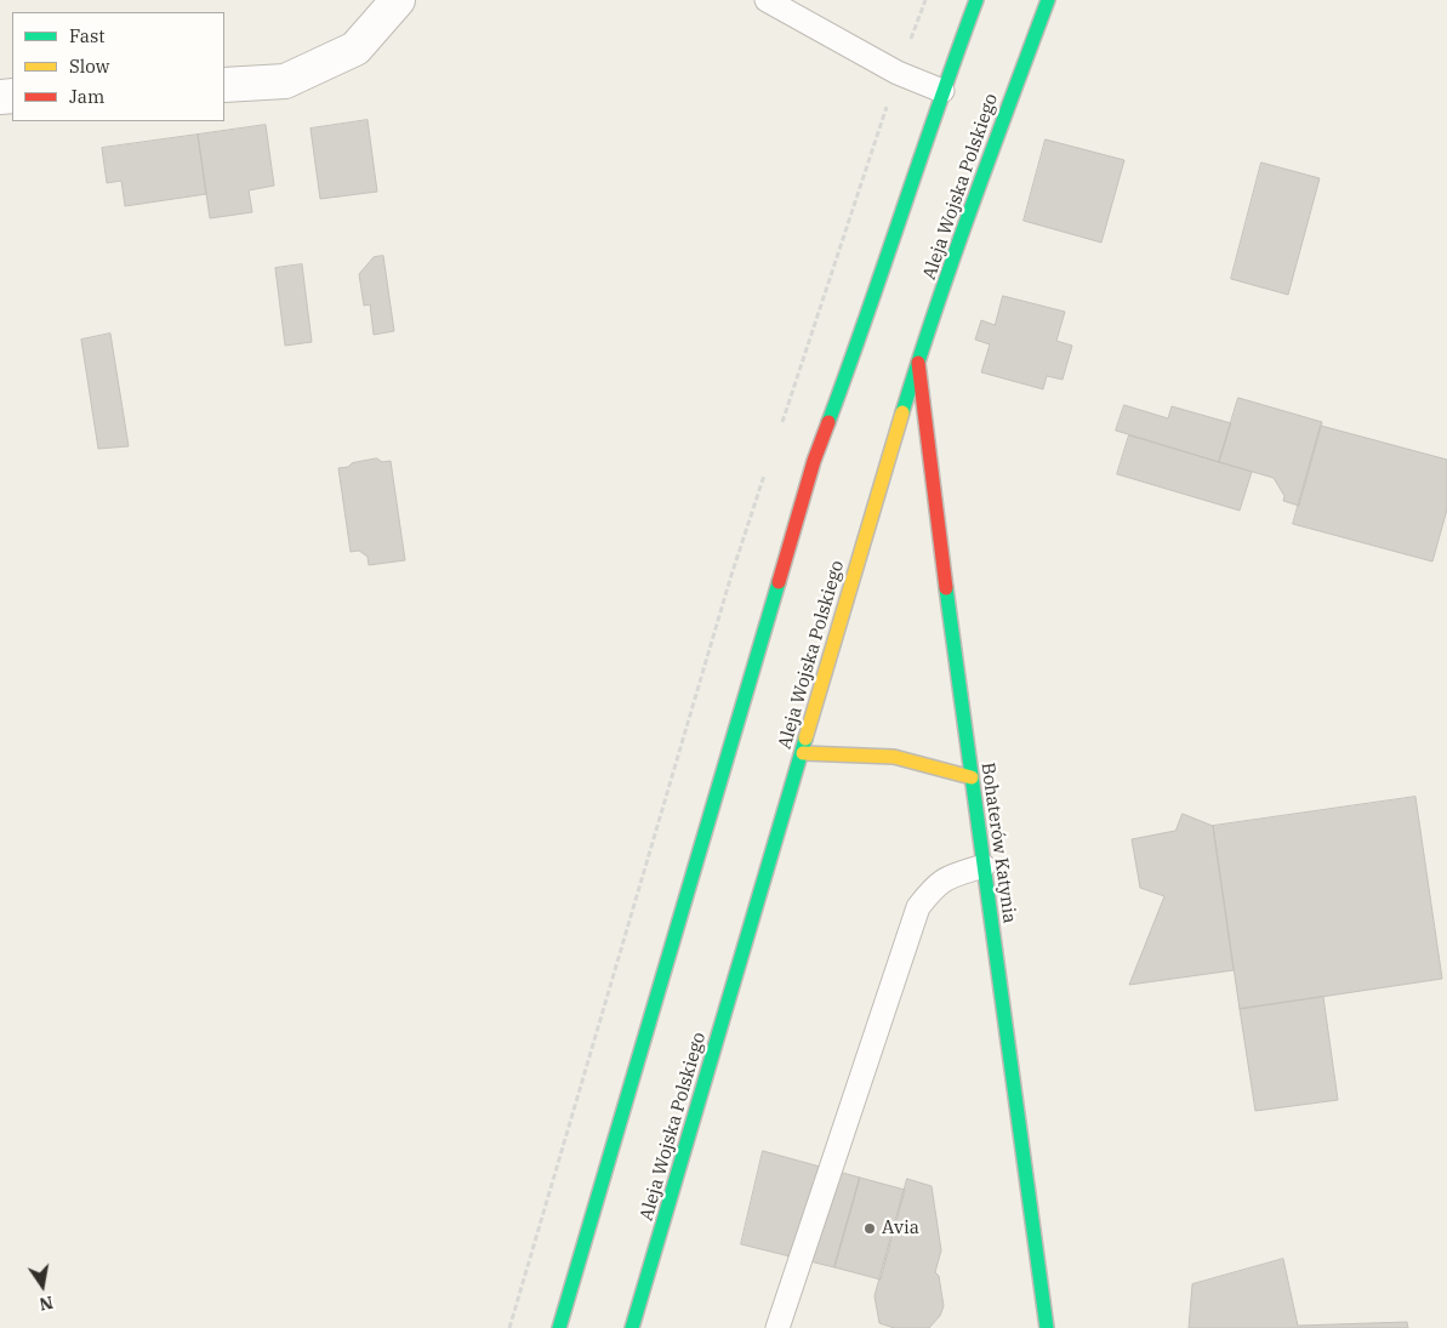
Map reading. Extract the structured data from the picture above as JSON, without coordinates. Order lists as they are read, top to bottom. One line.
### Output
{"streets":{"main road":["Aleja Wojska Polskiego","Bohaterów Katynia"]},"crossings":[["Aleja Wojska Polskiego","Bohaterów Katynia"]],"places":["Avia"],"legend":["Fast","Slow","Jam"],"north":"bottom"}
